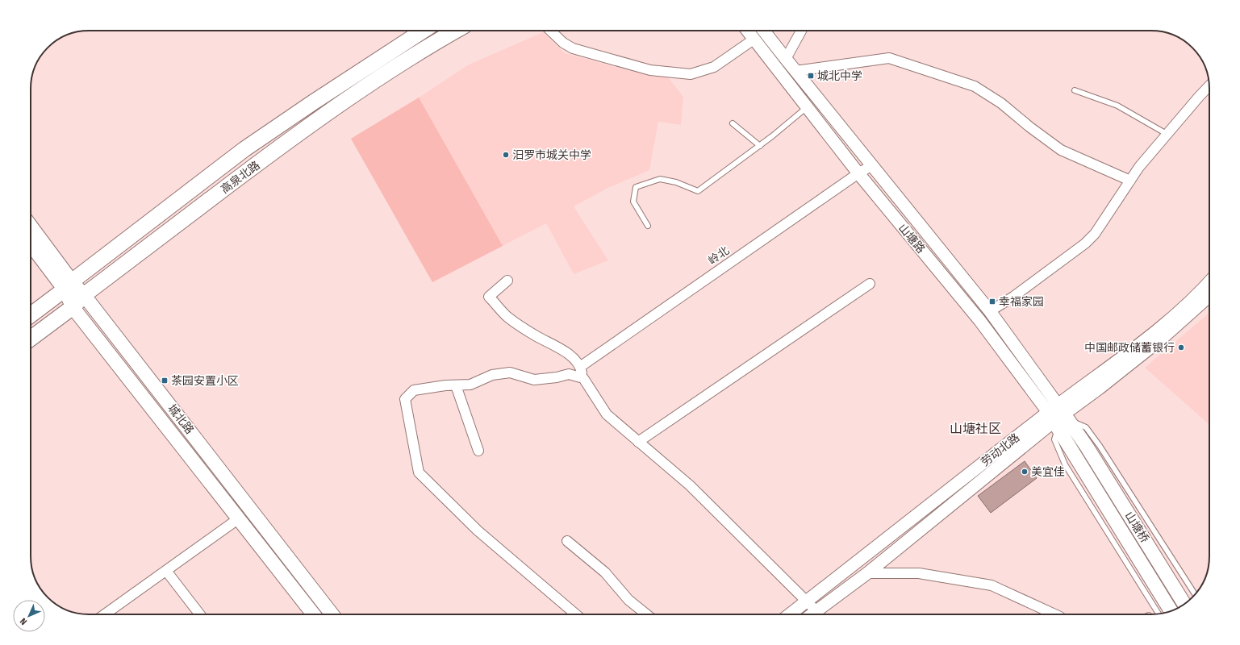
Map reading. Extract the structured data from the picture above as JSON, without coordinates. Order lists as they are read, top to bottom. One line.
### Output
{"streets":{"main road":["高泉北路","山塘路","城北路","山塘桥"],"street":["岭北","劳动北路"]},"crossings":[["高泉北路","城北路"],["山塘路","岭北"],["山塘路","劳动北路"],["山塘路","山塘桥"]],"districts":["山塘社区"],"places":{"transit":["城北中学","幸福家园","茶园安置小区"],"other":["汨罗市城关中学","中国邮政储蓄银行","美宜佳"]},"north":"bottom left"}
